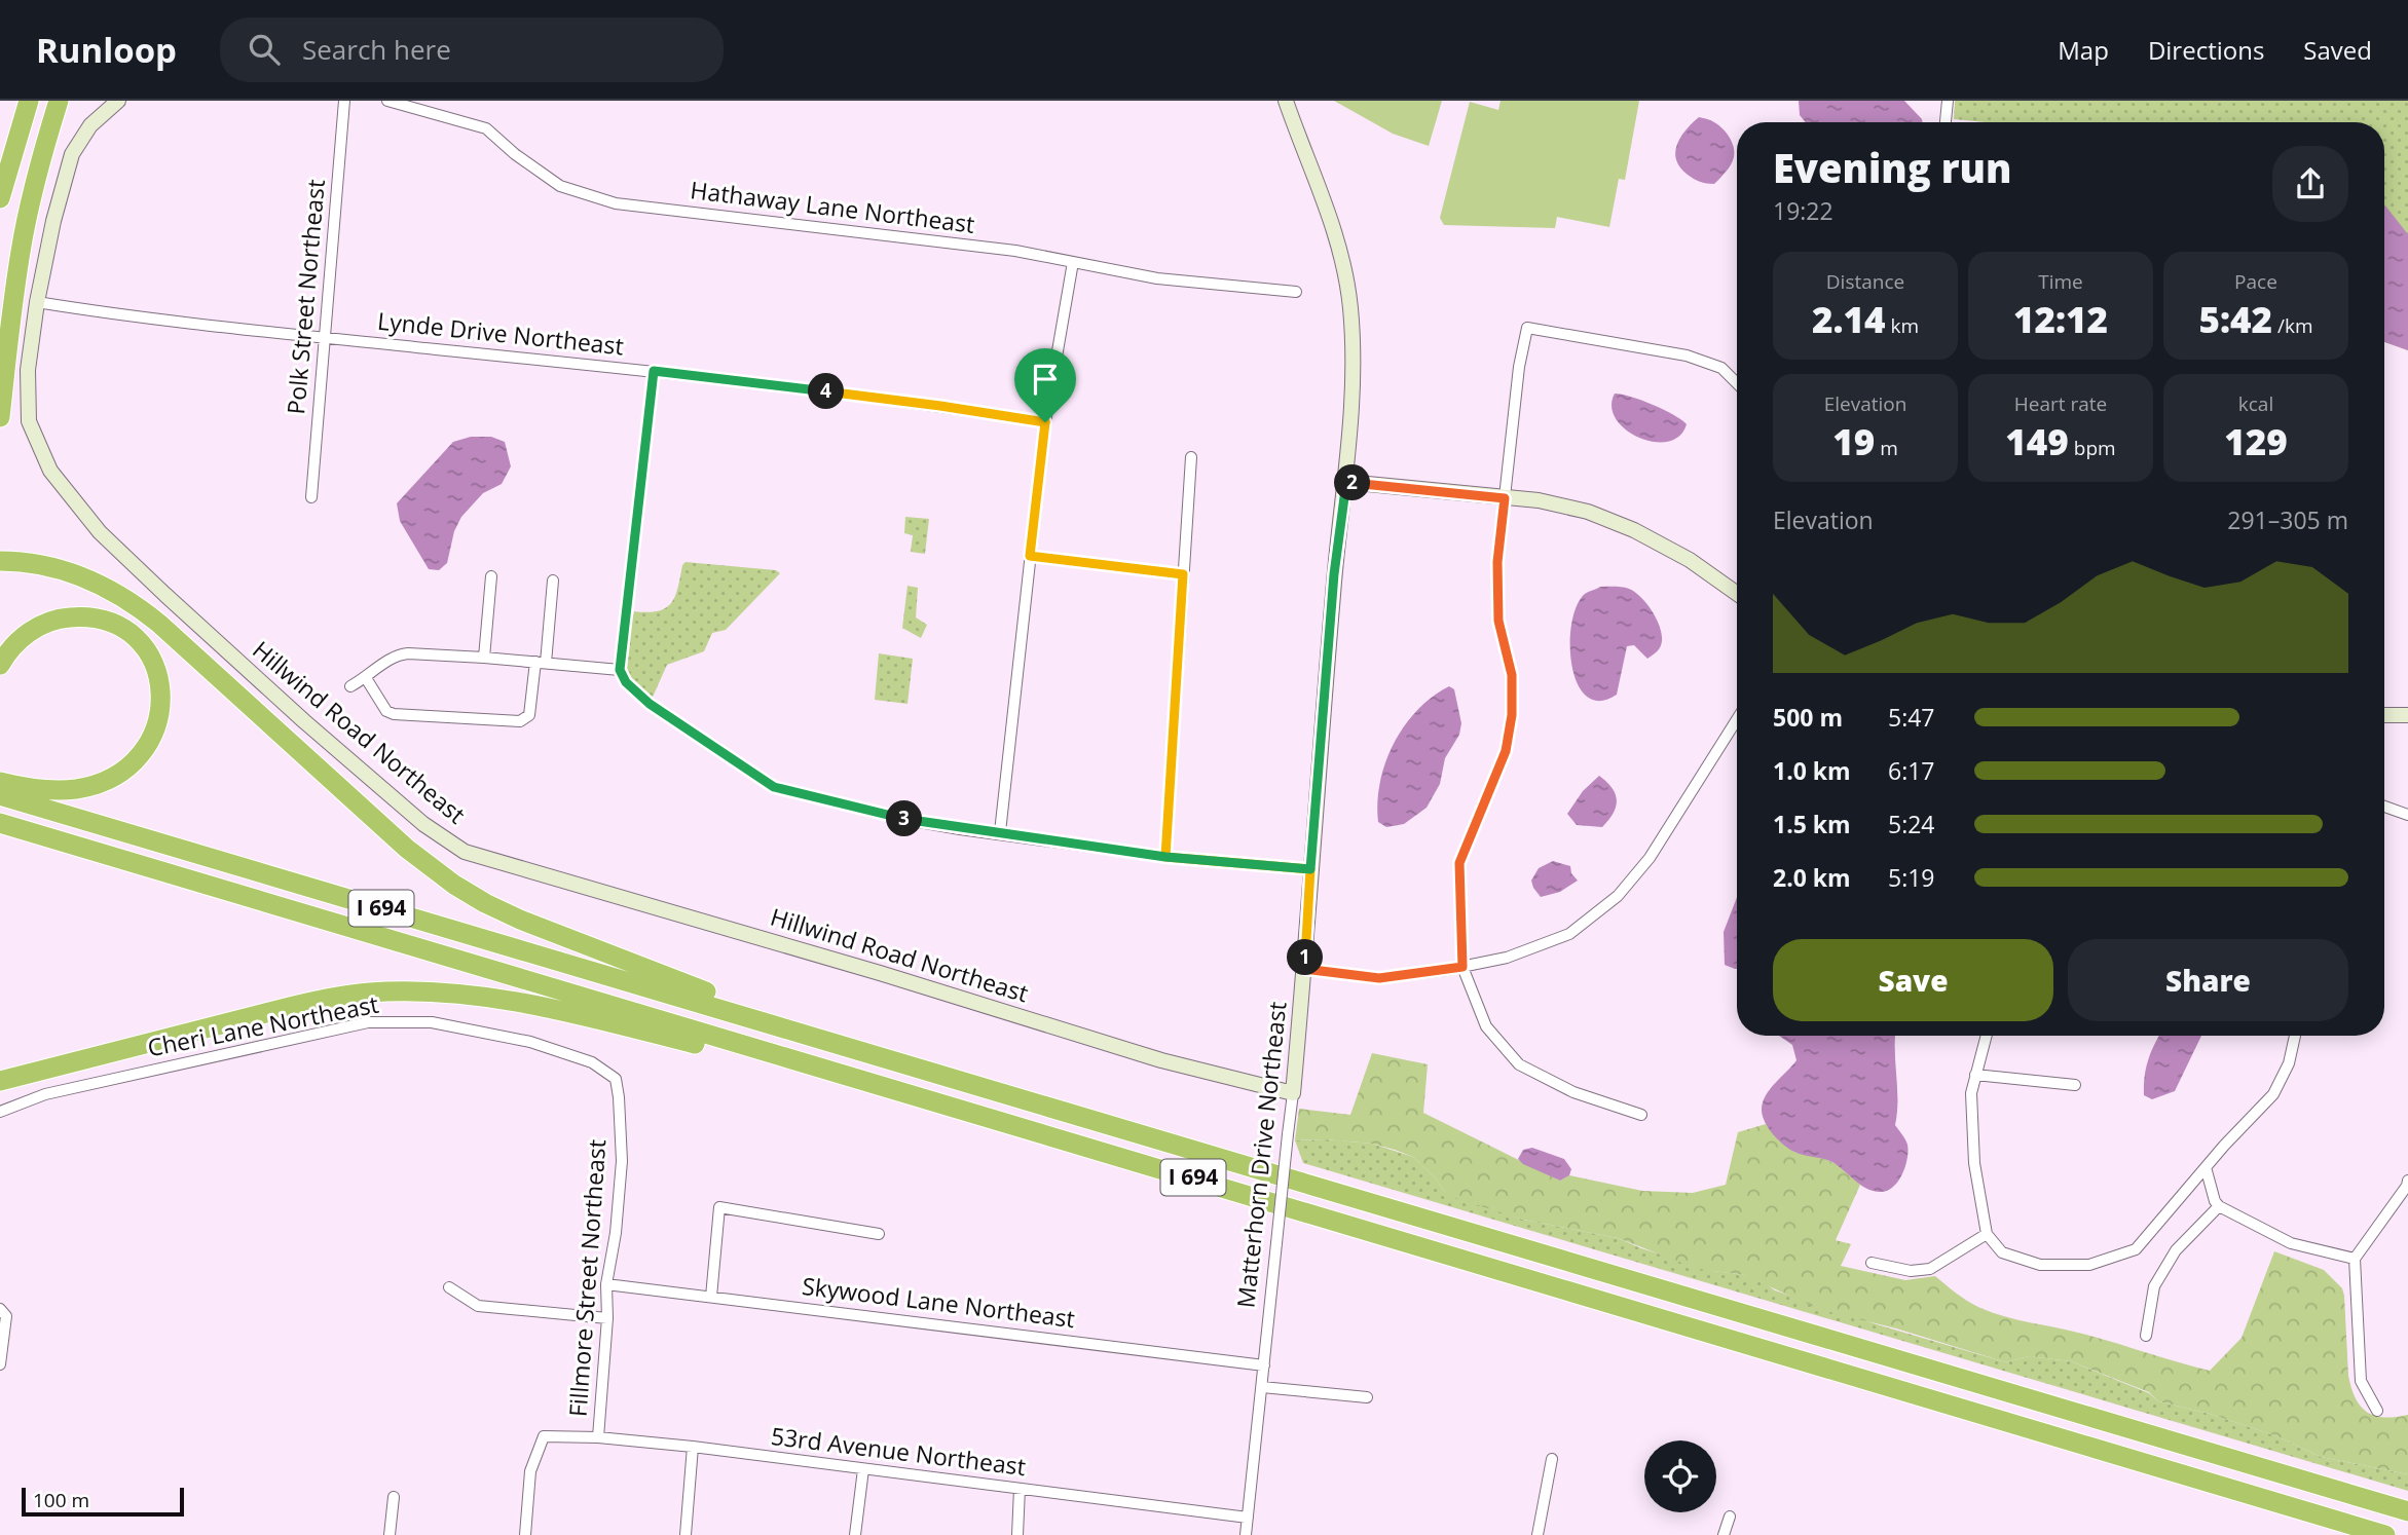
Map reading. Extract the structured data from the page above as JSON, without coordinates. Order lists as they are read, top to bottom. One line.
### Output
{"streets":{"highway":["I 694"],"street":["Hathaway Lane Northeast","Polk Street Northeast","Lynde Drive Northeast","Hillwind Road Northeast","Cheri Lane Northeast","Matterhorn Drive Northeast","Fillmore Street Northeast","Skywood Lane Northeast","53rd Avenue Northeast"]},"crossings":[["Polk Street Northeast","Lynde Drive Northeast"],["Lynde Drive Northeast","Hillwind Road Northeast"],["Hillwind Road Northeast","Matterhorn Drive Northeast"],["Cheri Lane Northeast","Fillmore Street Northeast"],["Matterhorn Drive Northeast","Skywood Lane Northeast"],["Matterhorn Drive Northeast","53rd Avenue Northeast"],["Fillmore Street Northeast","Skywood Lane Northeast"],["Fillmore Street Northeast","53rd Avenue Northeast"]],"scale_bar":"100 m","page":{"header":"Runloop","search":"Search here","nav":["Map","Directions","Saved"],"heading":["Evening run","19:22"],"stats":[["Distance","2.14 km"],["Time","12:12"],["Pace","5:42 /km"],["Elevation","19 m"],["Heart rate","149 bpm"],["kcal","129"]],"pins":["4","2","3","1"],"chart":["Elevation","291–305 m"],"list":[{"name":"500 m","note":"5:47"},{"name":"1.0 km","note":"6:17"},{"name":"1.5 km","note":"5:24"},{"name":"2.0 km","note":"5:19"}],"buttons":["Save","Share"],"scale":"100 m"}}
